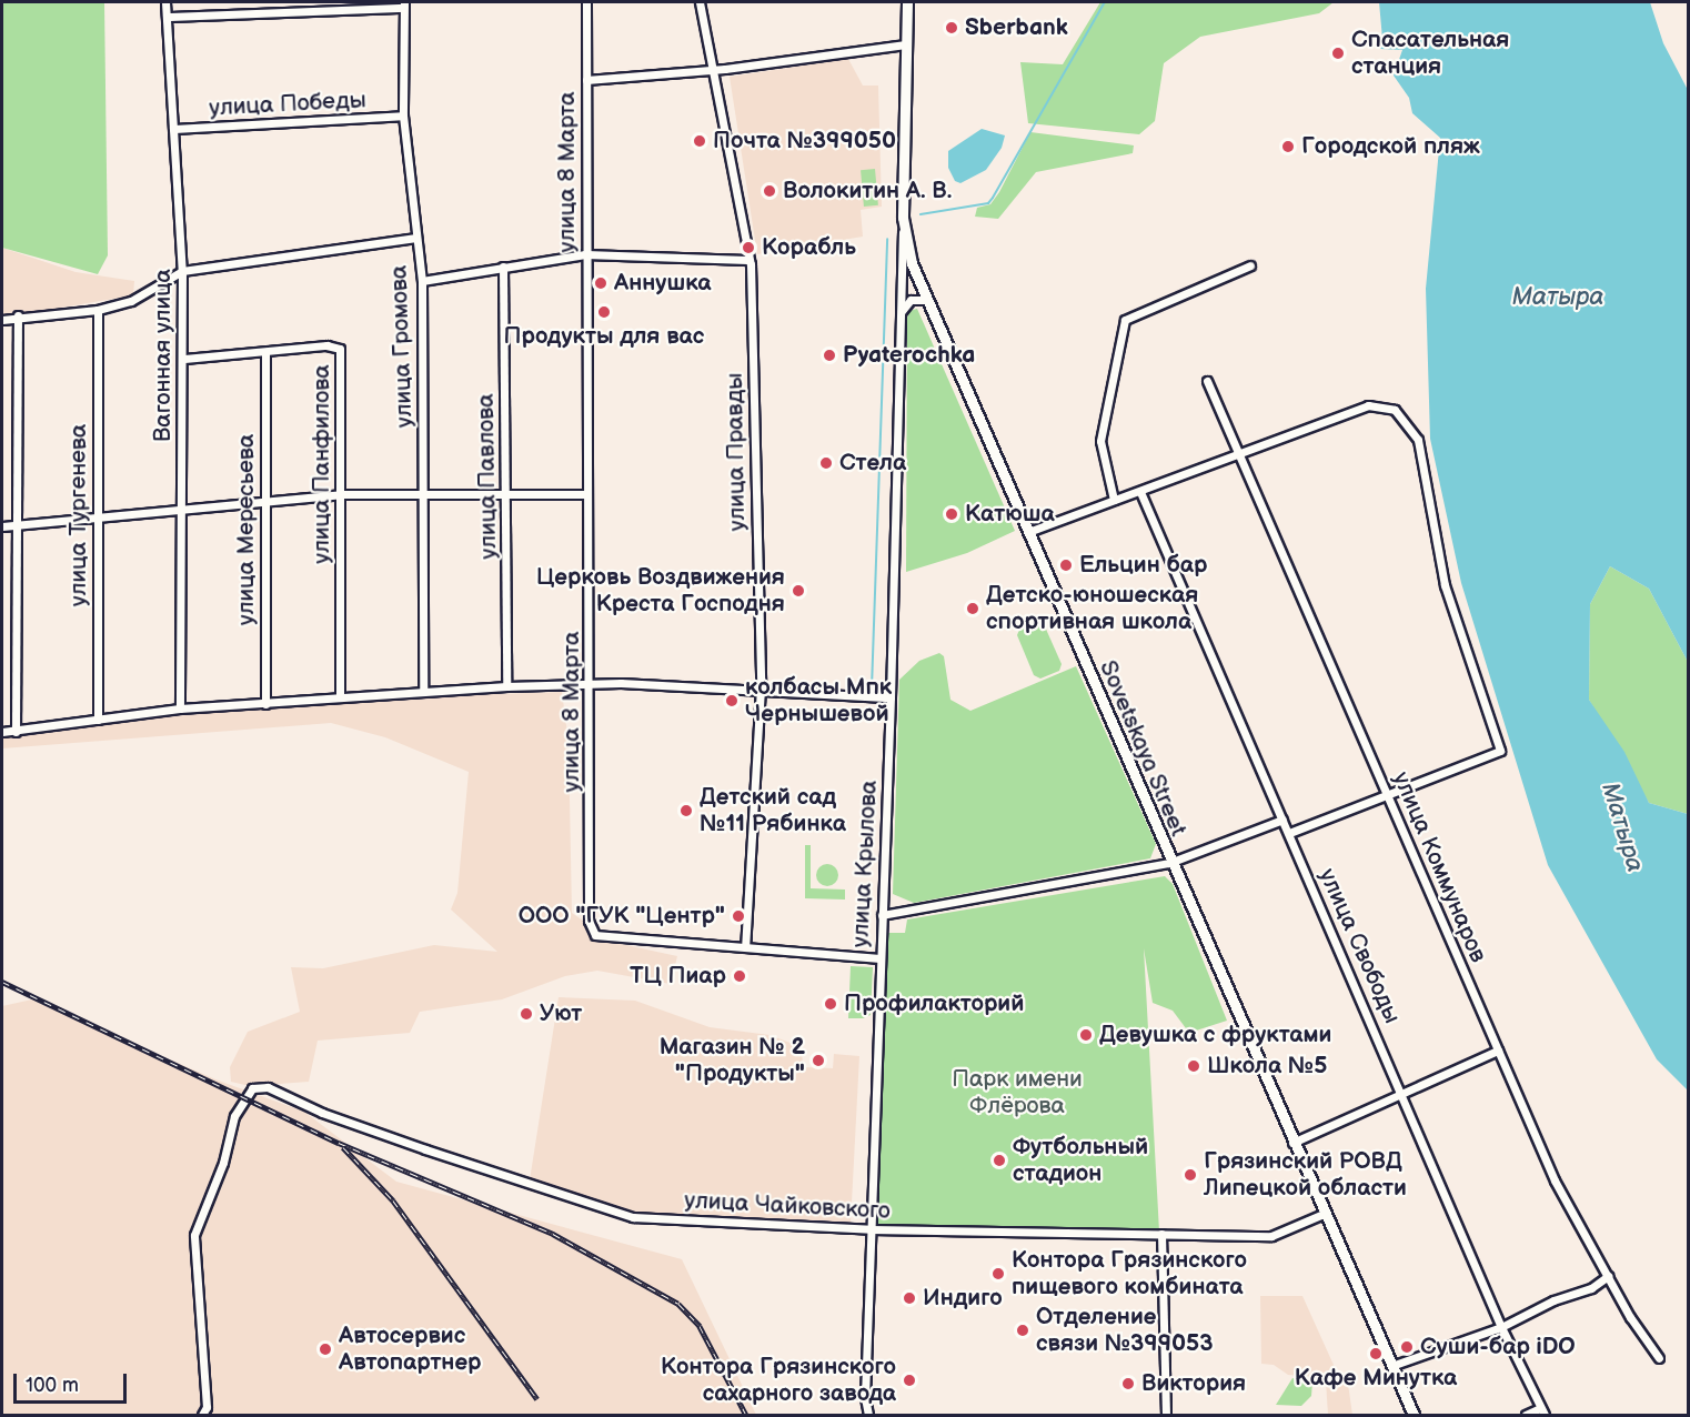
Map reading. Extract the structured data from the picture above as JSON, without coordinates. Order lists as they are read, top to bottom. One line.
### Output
{"streets":{"main road":["Sovetskaya Street"],"street":["улица Победы","улица 8 Марта","улица Громова","Вагонная улица","улица Правды","улица Панфилова","улица Павлова","улица Тургенева","улица Мересьева","улица Крылова","улица Коммунаров","улица Свободы","улица Чайковского"]},"crossings":[["улица Победы","улица Громова"],["улица Победы","Вагонная улица"],["улица 8 Марта","улица Правды"],["улица 8 Марта","улица Крылова"],["Вагонная улица","улица Панфилова"],["улица Панфилова","улица Мересьева"],["Sovetskaya Street","улица Крылова"],["Sovetskaya Street","улица Чайковского"],["улица Крылова","улица Чайковского"]],"water":["Матыра"],"parks":["Парк имени Флёрова"],"places":["Sberbank","Спасательная станция","Почта №399050","Городской пляж","Волокитин А. В.","Корабль","Аннушка","Продукты для вас","Pyaterochka","Стела","Катюша","Ельцин бар","Церковь Воздвижения Креста Господня","Детско-юношеская спортивная школа","колбасы Мпк Чернышевой","Детский сад №11 Рябинка","ООО \"ГУК \"Центр\"","ТЦ Пиар","Профилакторий","Уют","Девушка с фруктами","Магазин № 2 \"Продукты\"","Школа №5","Футбольный стадион","Грязинский РОВД Липецкой области","Контора Грязинского пищевого комбината","Индиго","Отделение связи №399053","Суши-бар iDO","Автосервис Автопартнер","Кафе Минутка","Контора Грязинского сахарного завода","Виктория"],"scale_bar":"100 m"}
